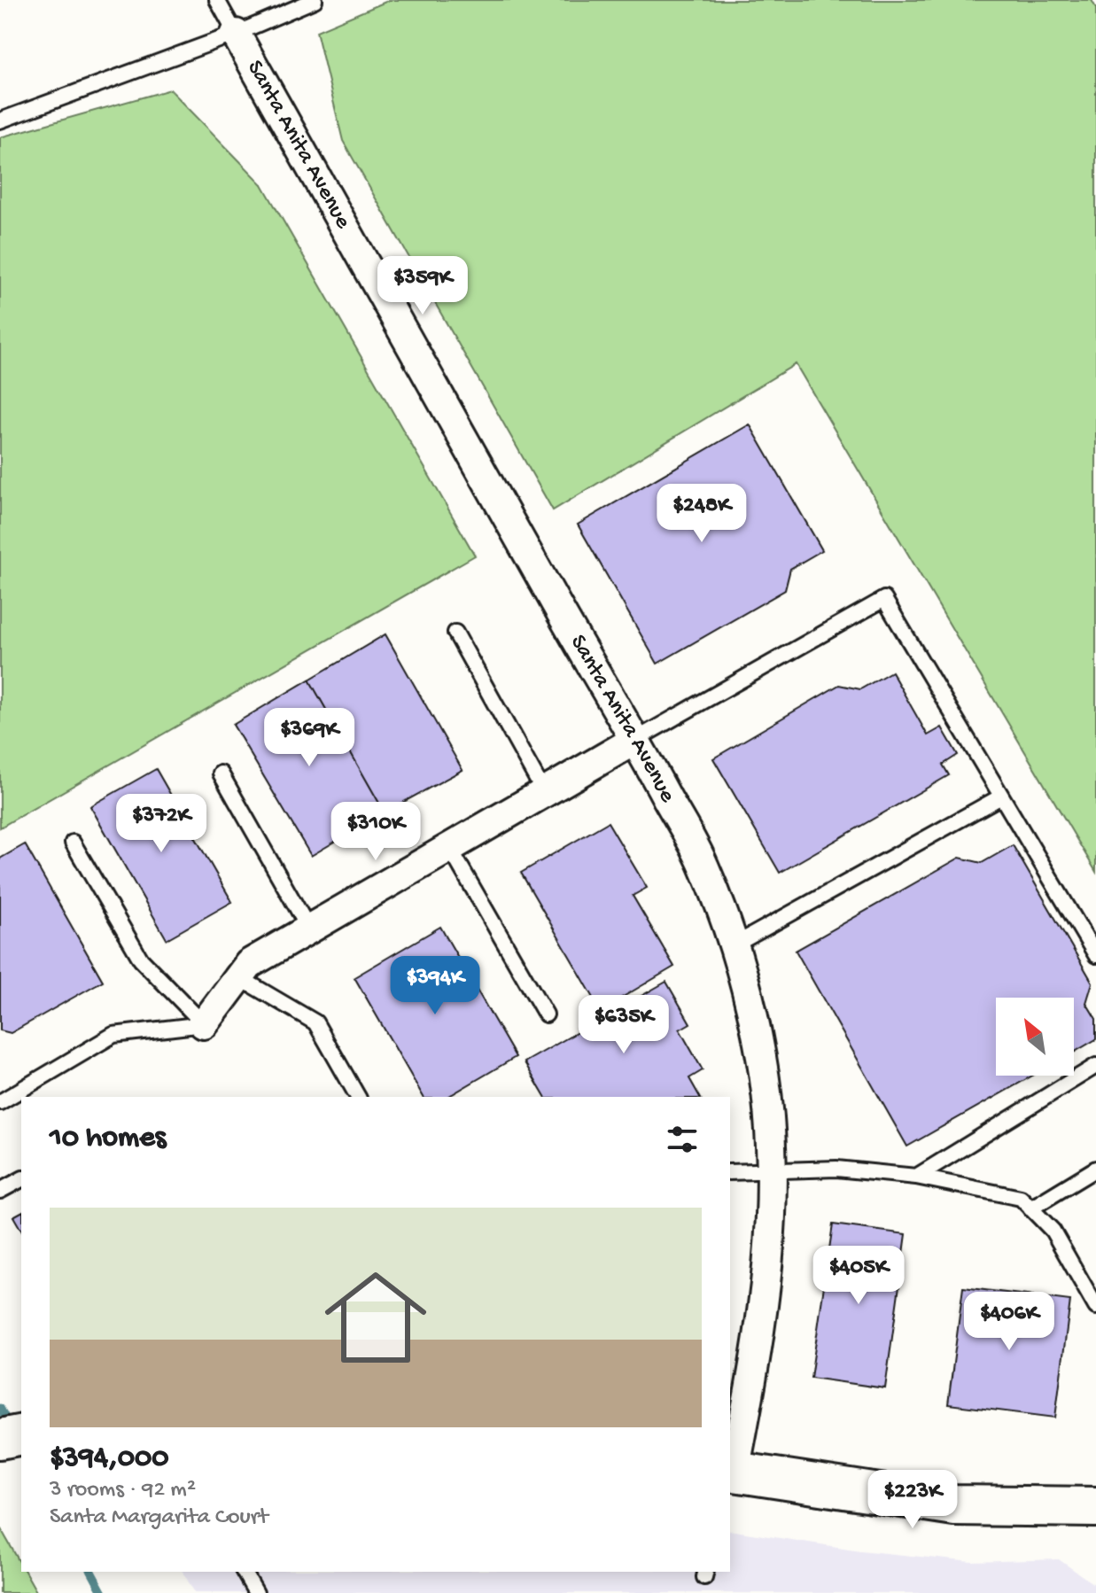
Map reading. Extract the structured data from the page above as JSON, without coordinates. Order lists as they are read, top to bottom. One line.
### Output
{"streets":{"street":["Santa Anita Avenue"]},"north":"top left","page":{"price":["$359K","$248K","$369K","$372K","$310K","$394K","$635K","$405K","$406K","$223K"],"heading":"10 homes","list":[{"name":"$394,000","note":"3 rooms · 92 m² · Santa Margarita Court"}]}}
